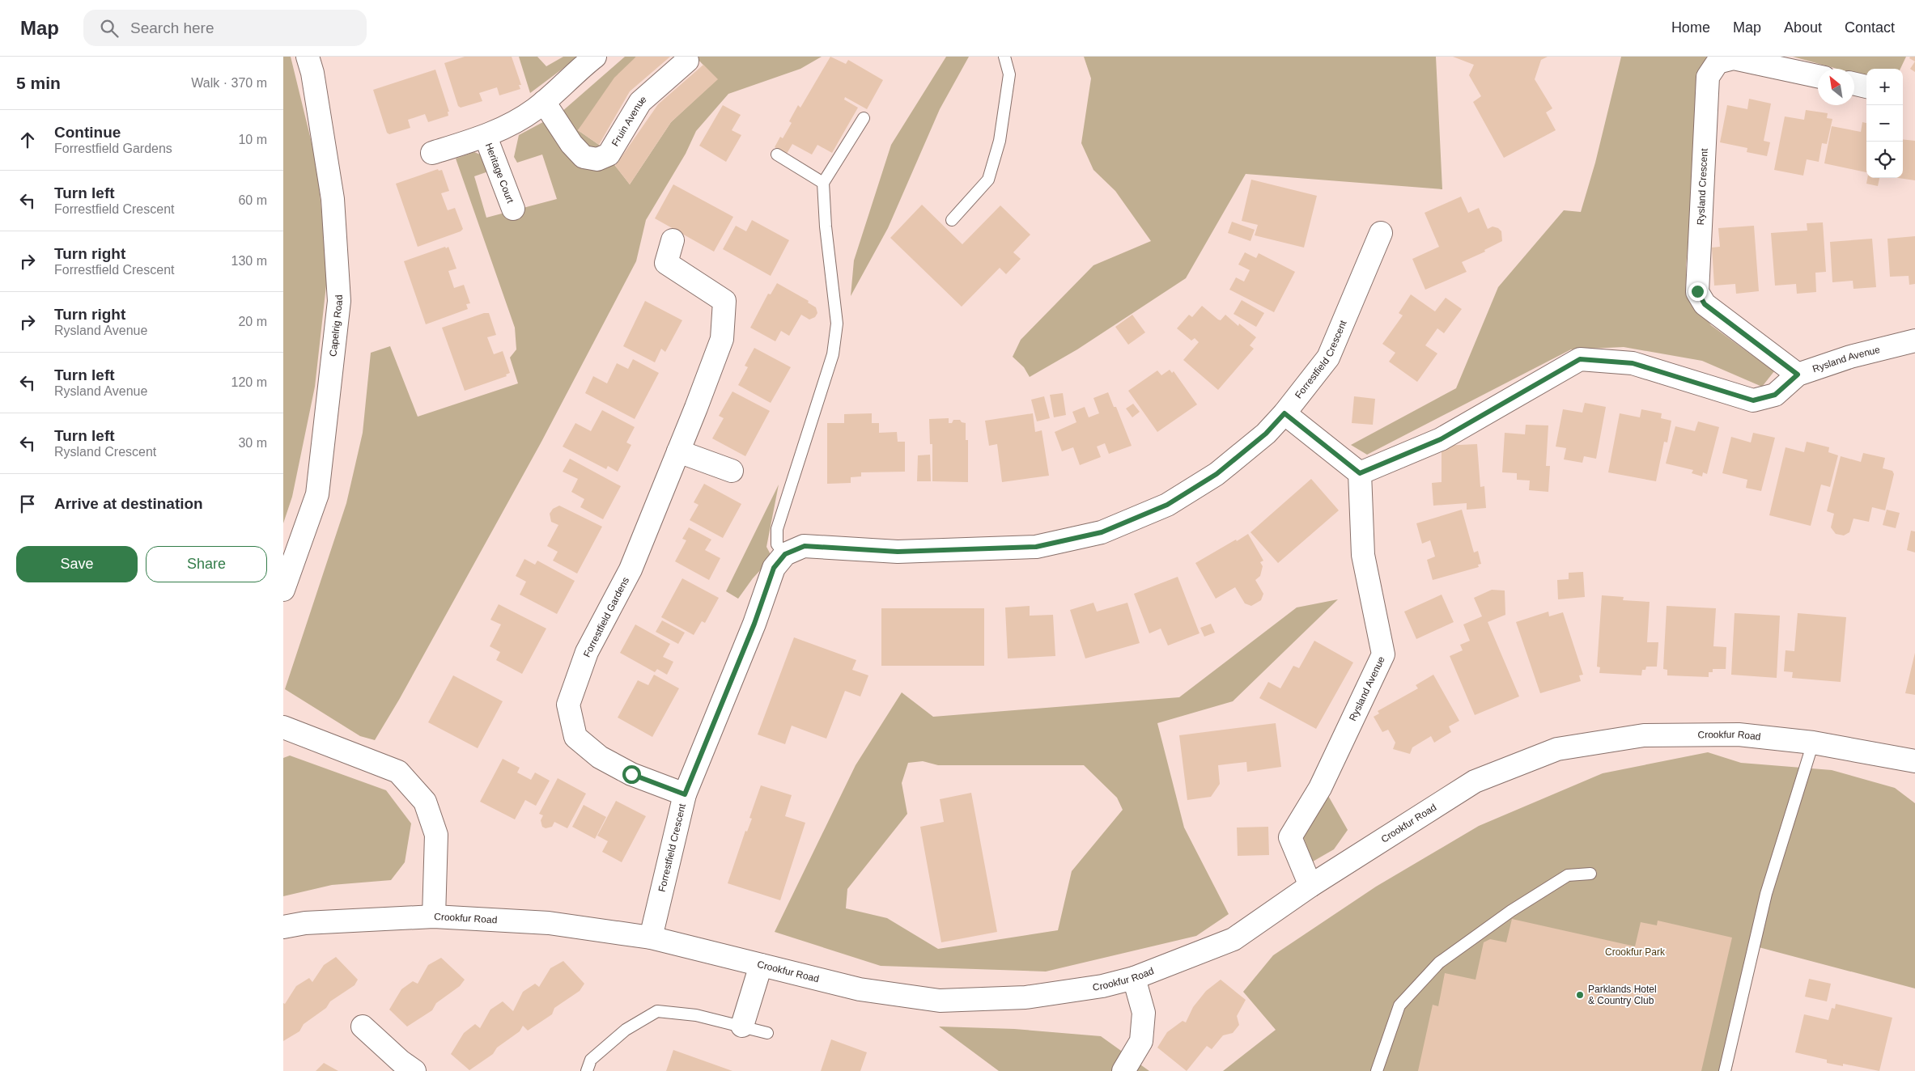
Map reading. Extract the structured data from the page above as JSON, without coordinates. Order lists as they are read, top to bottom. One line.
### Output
{"streets":{"street":["Fruin Avenue","Heritage Court","Rysland Crescent","Capelrig Road","Forrestfield Crescent","Rysland Avenue","Forrestfield Gardens","Crookfur Road"]},"crossings":[["Rysland Crescent","Rysland Avenue"],["Forrestfield Crescent","Forrestfield Gardens"],["Forrestfield Crescent","Crookfur Road"],["Rysland Avenue","Crookfur Road"]],"parks":["Crookfur Park"],"places":["Parklands Hotel & Country Club"],"north":"top left","page":{"header":"Map","search":"Search here","nav":["Home","Map","About","Contact"],"heading":["5 min","Walk · 370 m"],"map_buttons":["+","−"],"list":[["Continue","Forrestfield Gardens","10 m"],["Turn left","Forrestfield Crescent","60 m"],["Turn right","Forrestfield Crescent","130 m"],["Turn right","Rysland Avenue","20 m"],["Turn left","Rysland Avenue","120 m"],["Turn left","Rysland Crescent","30 m"],"Arrive at destination"],"buttons":["Save","Share"]}}
